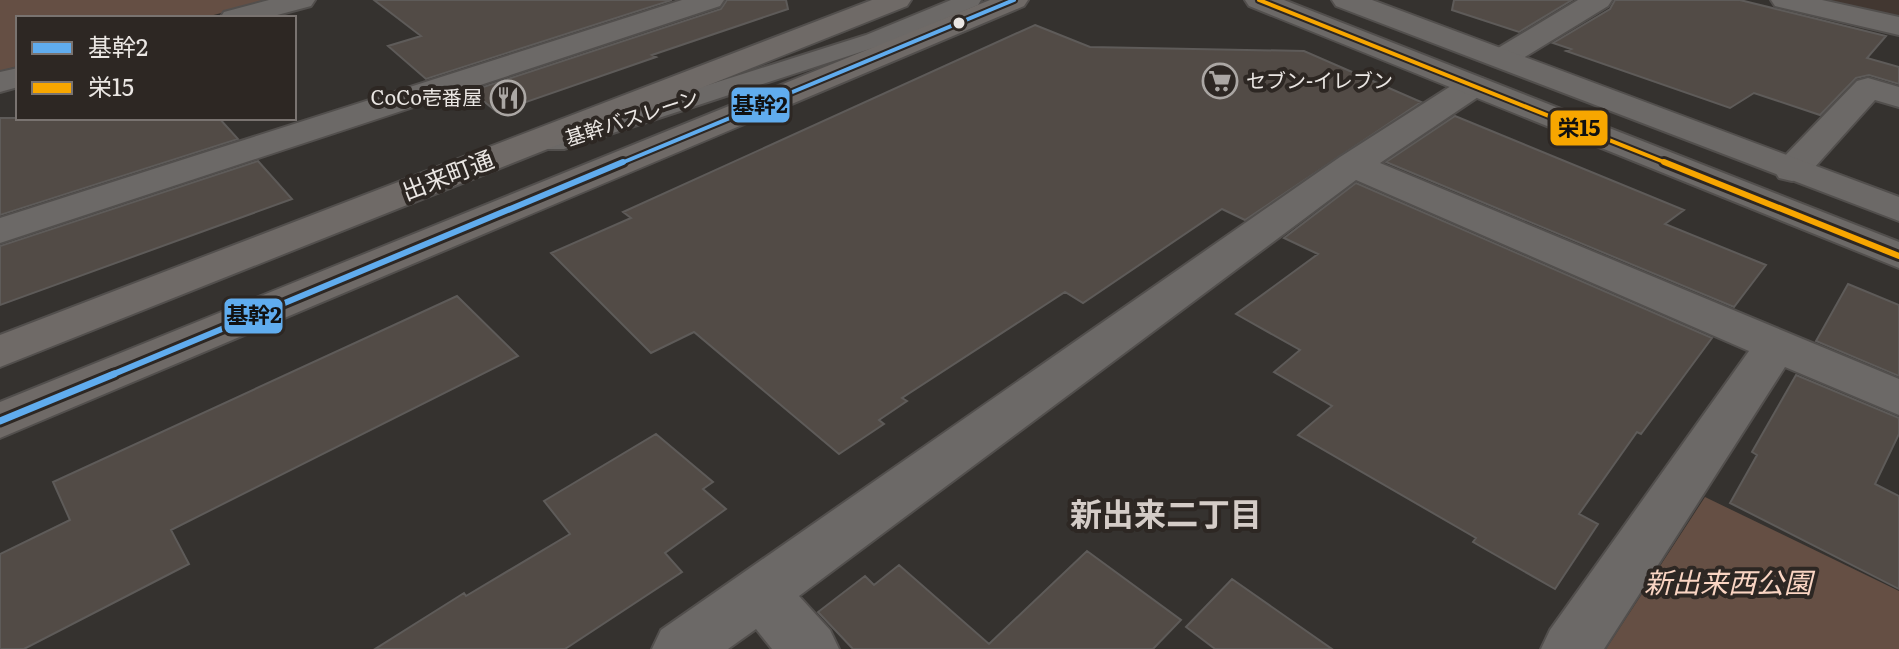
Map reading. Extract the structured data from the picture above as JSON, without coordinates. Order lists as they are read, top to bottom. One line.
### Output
{"streets":{"main road":["出来町通"],"lane":["基幹バスレーン"]},"crossings":[["基幹バスレーン","出来町通"]],"districts":["新出来二丁目"],"parks":["新出来西公園"],"places":{"supermarket":["セブン-イレブン"],"restaurant":["CoCo壱番屋"]},"lines":["transit line 基幹2","transit line 栄15"],"legend":["基幹2","栄15"]}
